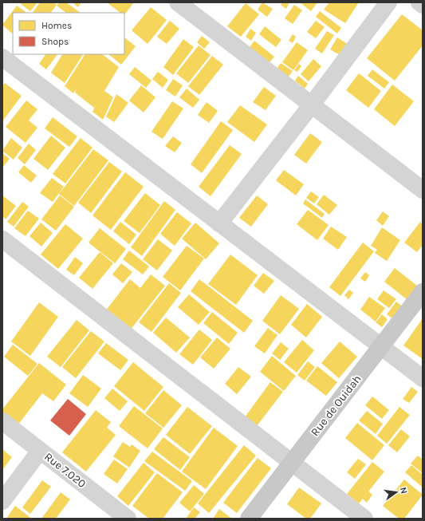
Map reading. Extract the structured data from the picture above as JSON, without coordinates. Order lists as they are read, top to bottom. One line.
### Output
{"streets":{"main road":["Rue de Ouidah"],"street":["Rue 7.020"]},"legend":["Homes","Shops"],"north":"right"}
